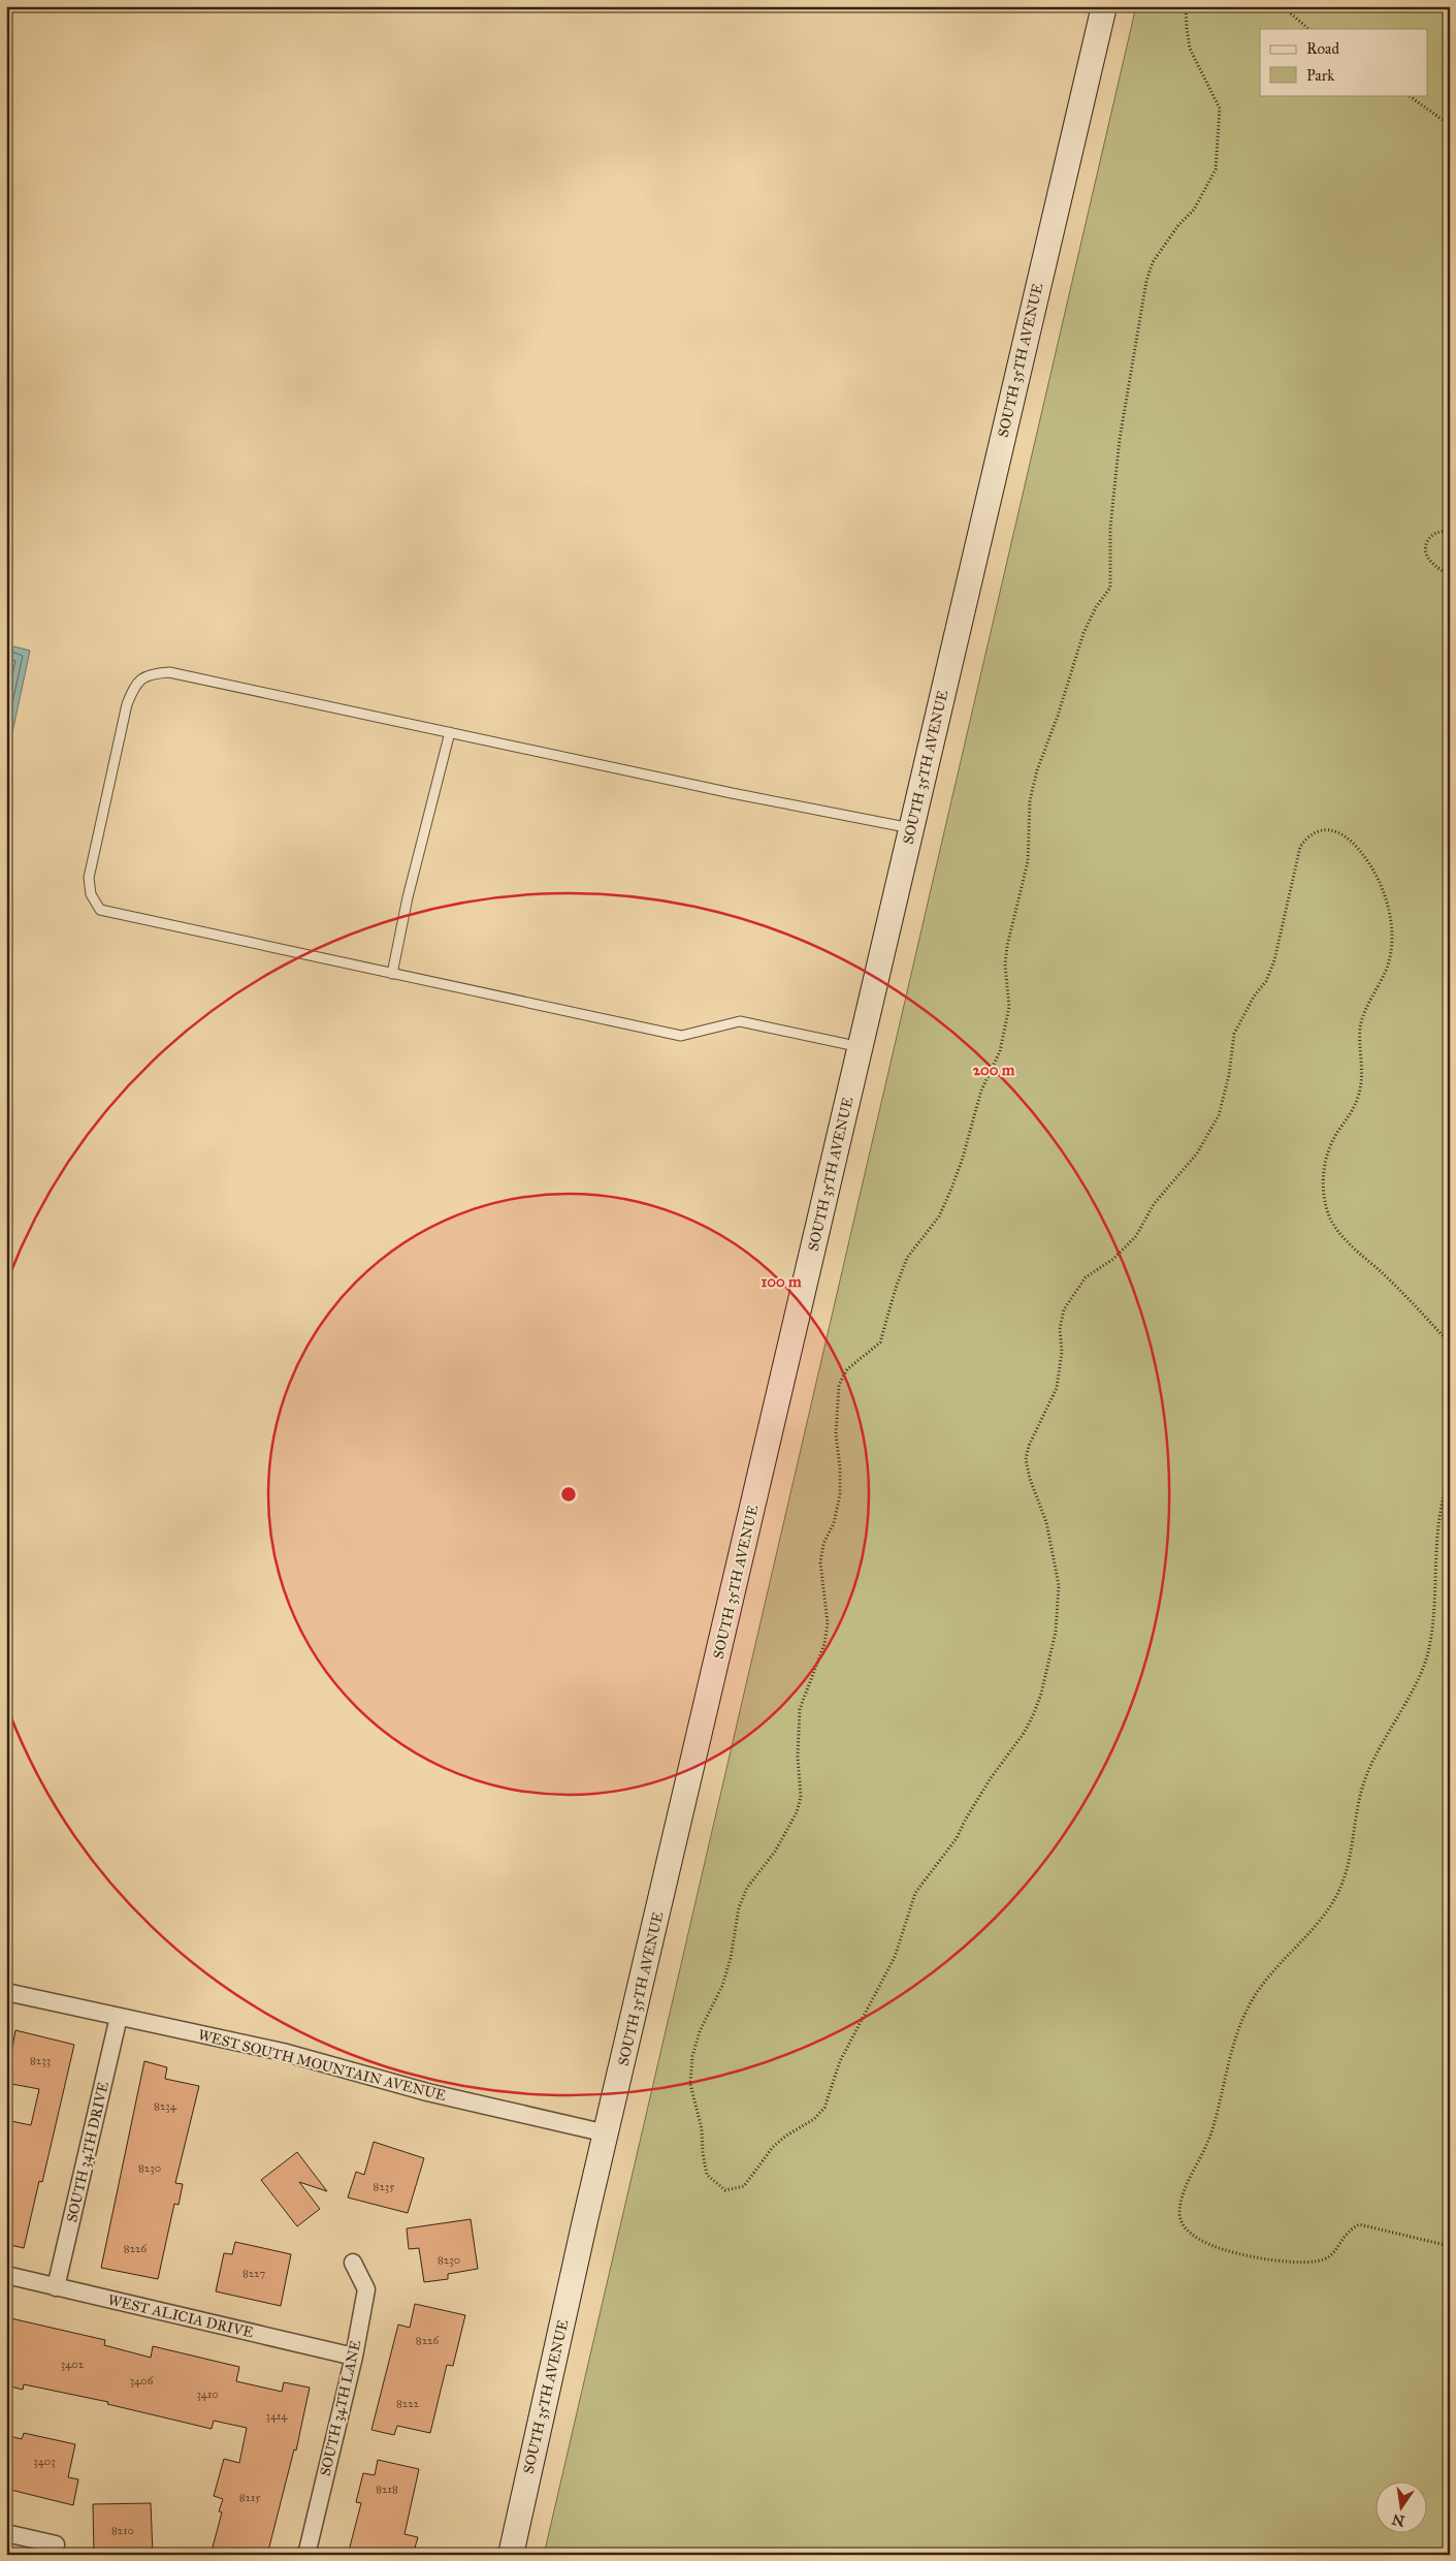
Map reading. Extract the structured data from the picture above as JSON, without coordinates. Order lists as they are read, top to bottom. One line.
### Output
{"streets":{"main road":["SOUTH 35TH AVENUE"],"street":["WEST SOUTH MOUNTAIN AVENUE","SOUTH 34TH DRIVE","WEST ALICIA DRIVE","SOUTH 34TH LANE"]},"crossings":[["SOUTH 35TH AVENUE","WEST SOUTH MOUNTAIN AVENUE"],["WEST SOUTH MOUNTAIN AVENUE","SOUTH 34TH DRIVE"],["SOUTH 34TH DRIVE","WEST ALICIA DRIVE"],["WEST ALICIA DRIVE","SOUTH 34TH LANE"]],"house_numbers":["8233","8234","8230","8235","8226","8230","8227","8226","3402","3406","3410","8222","3414","3403","8218","8215","8210"],"legend":["Road","Park"],"north":"bottom","rings":["200 m","100 m"]}
